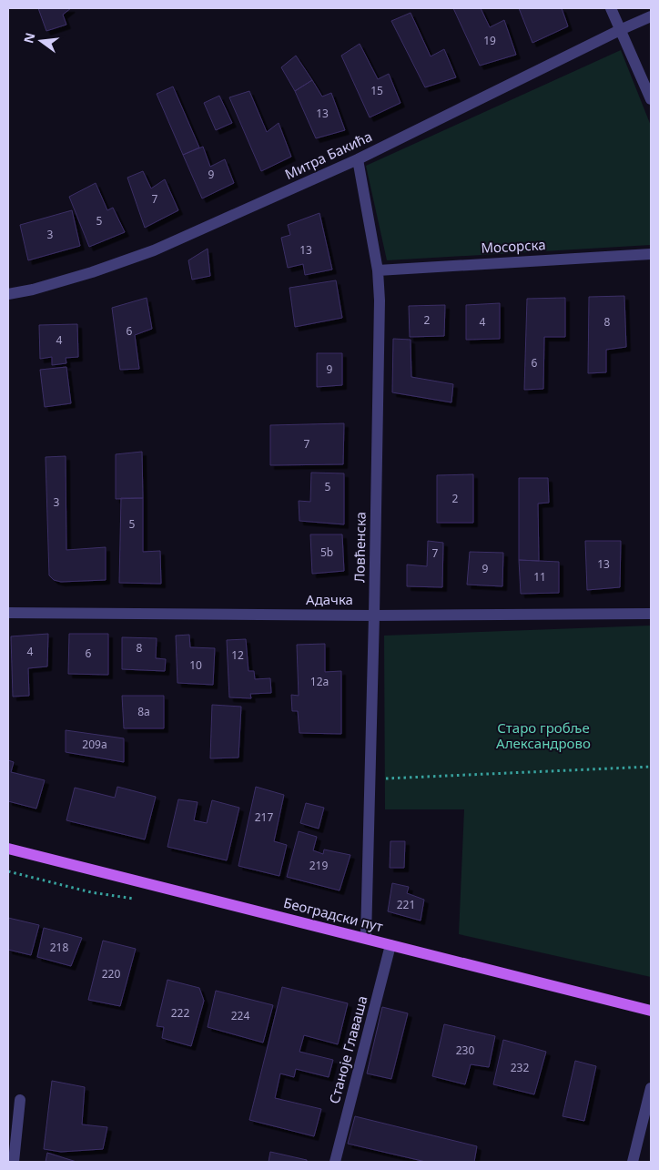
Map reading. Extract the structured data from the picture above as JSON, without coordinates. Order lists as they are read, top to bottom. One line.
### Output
{"streets":{"main road":["Београдски пут"],"street":["Митра Бакића","Мосорска","Ловћенска","Адачка","Станоје Главаша"]},"crossings":[["Митра Бакића","Ловћенска"],["Мосорска","Ловћенска"],["Ловћенска","Адачка"],["Ловћенска","Београдски пут"],["Београдски пут","Станоје Главаша"]],"parks":["Старо гробље Александрово"],"house_numbers":["19","15","13","9","7","5","3","13","2","4","8","6","4","6","9","7","5","2","3","5","5b","7","13","9","11","8","4","6","12","10","12a","8a","209a","217","219","221","218","220","222","224","230","232"],"north":"left"}
